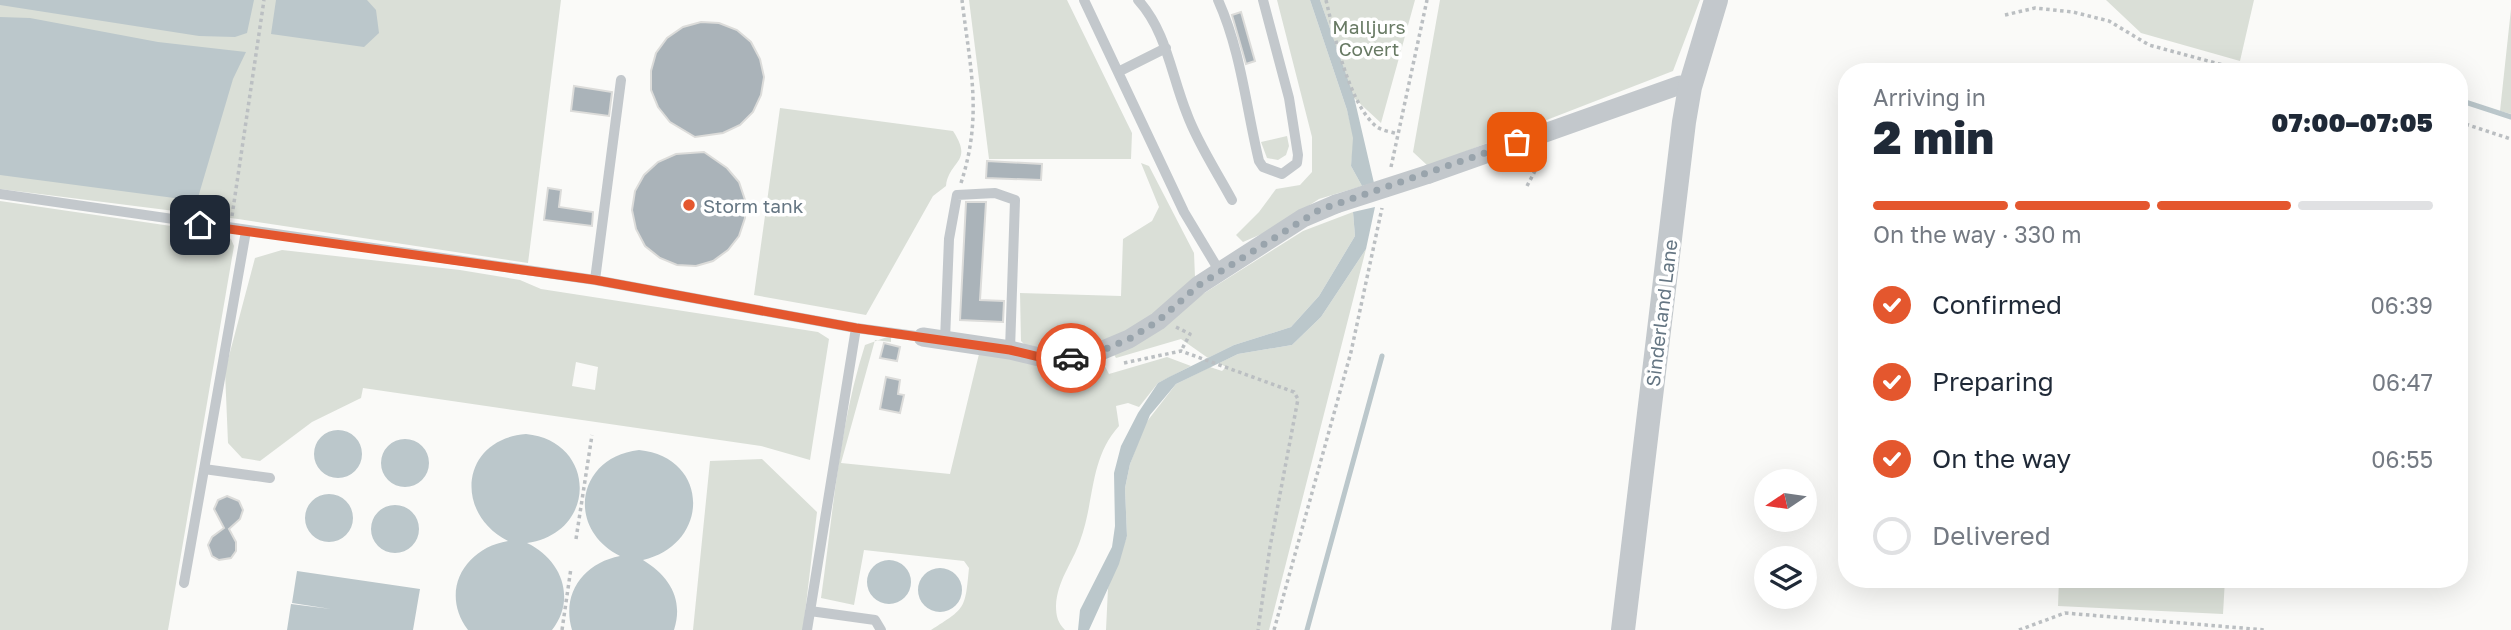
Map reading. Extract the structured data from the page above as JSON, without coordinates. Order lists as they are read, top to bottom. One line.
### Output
{"streets":{"street":["Sinderland Lane"]},"parks":["Malljurs Covert"],"places":["Storm tank"],"north":"left","page":{"heading":["2 min","Arriving in","07:00–07:05"],"bar":"On the way · 330 m","list":[["Confirmed","06:39"],["Preparing","06:47"],["On the way","06:55"],"Delivered"]}}
